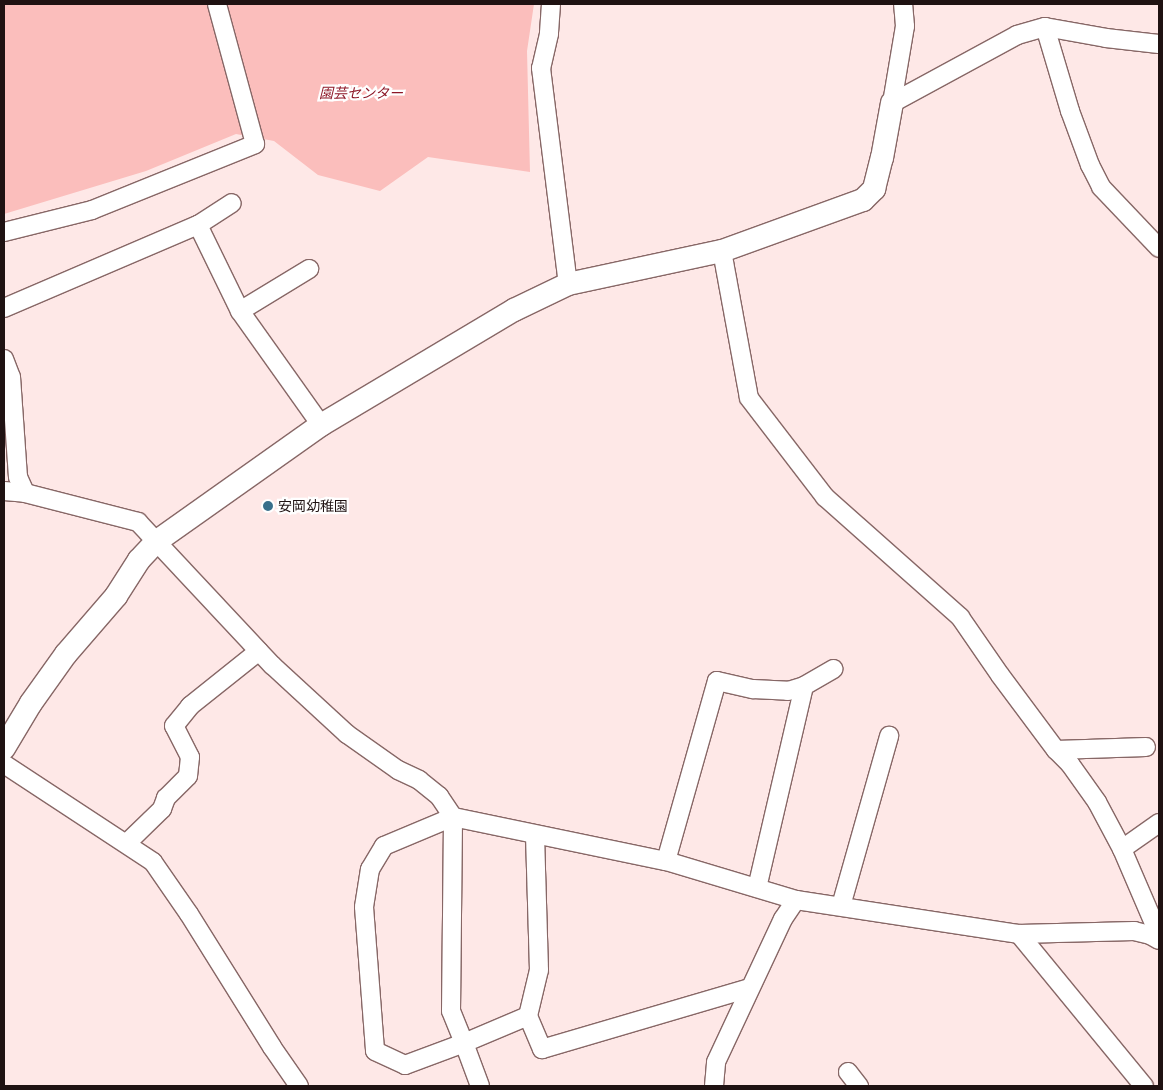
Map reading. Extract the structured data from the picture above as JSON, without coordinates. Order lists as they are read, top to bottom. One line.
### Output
{"parks":["園芸センター"],"places":["安岡幼稚園"]}
